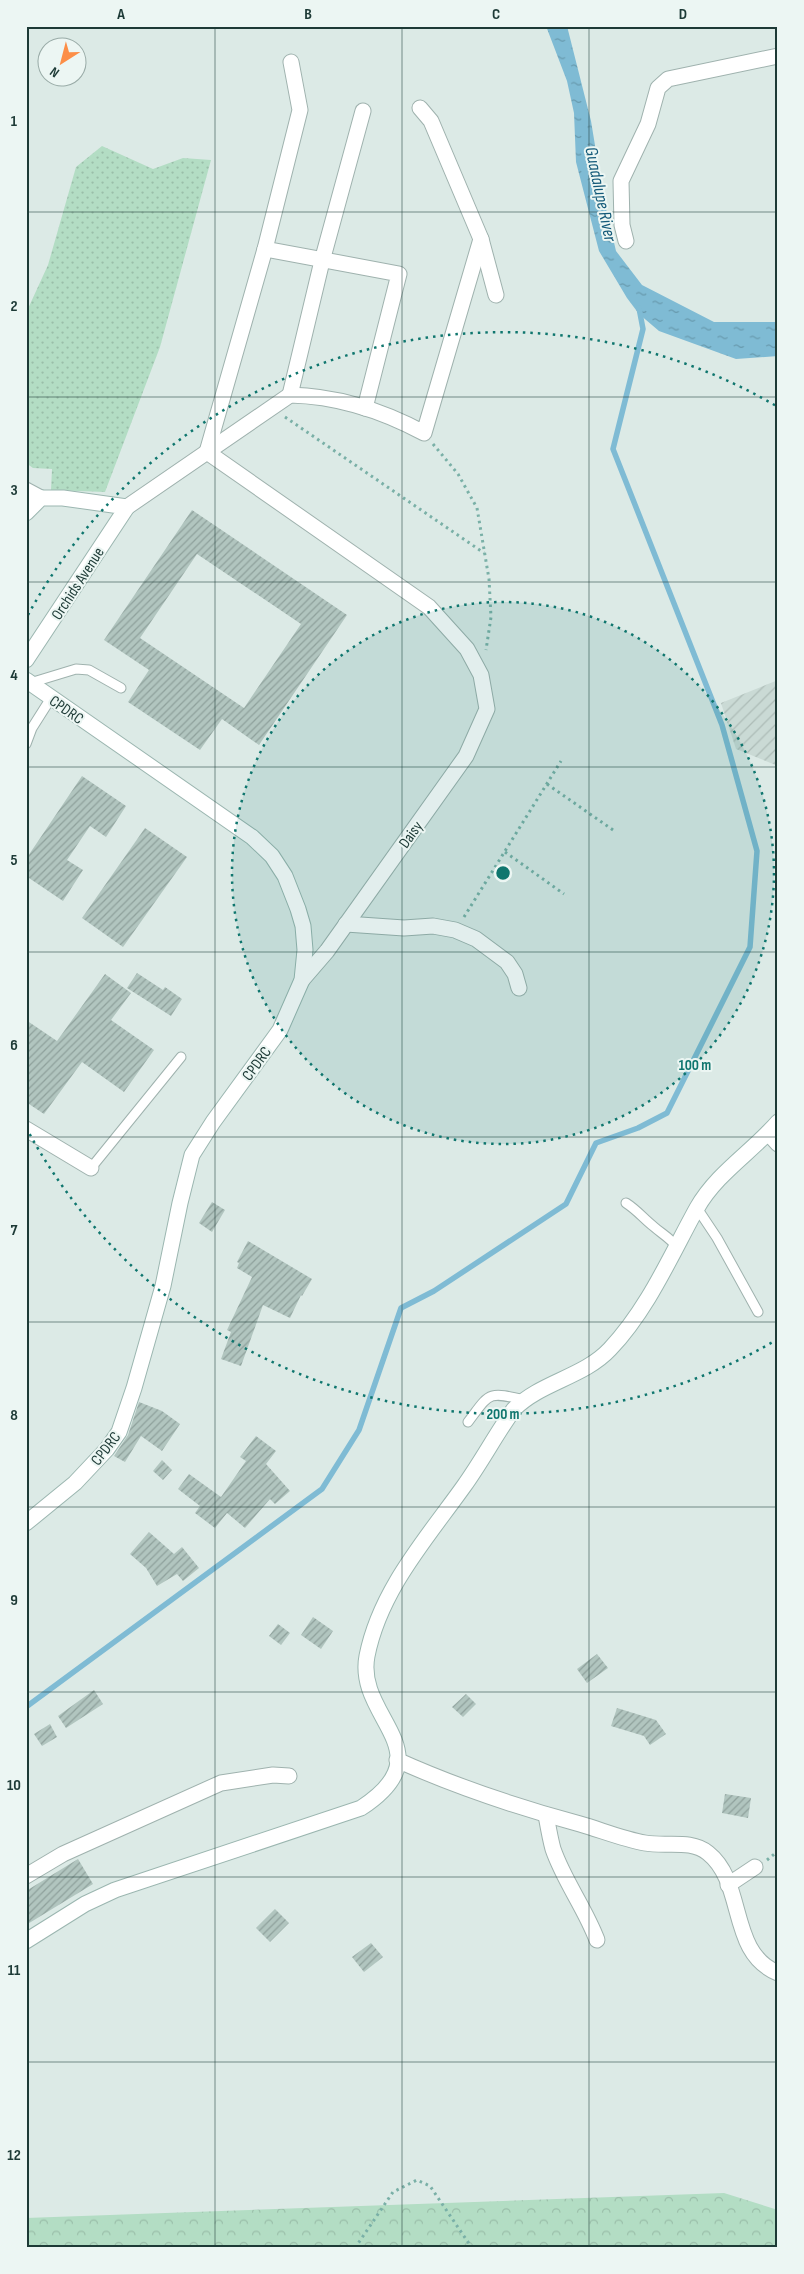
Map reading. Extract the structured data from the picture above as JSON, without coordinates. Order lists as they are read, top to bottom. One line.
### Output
{"streets":{"street":["Orchids Avenue","CPDRC","Daisy"]},"crossings":[["CPDRC","Daisy"]],"water":["Guadalupe River"],"north":"bottom left","grid":{"columns":["A","B","C","D"],"rows":["1","2","3","4","5","6","7","8","9","10","11","12"]},"rings":["100 m","200 m"]}
